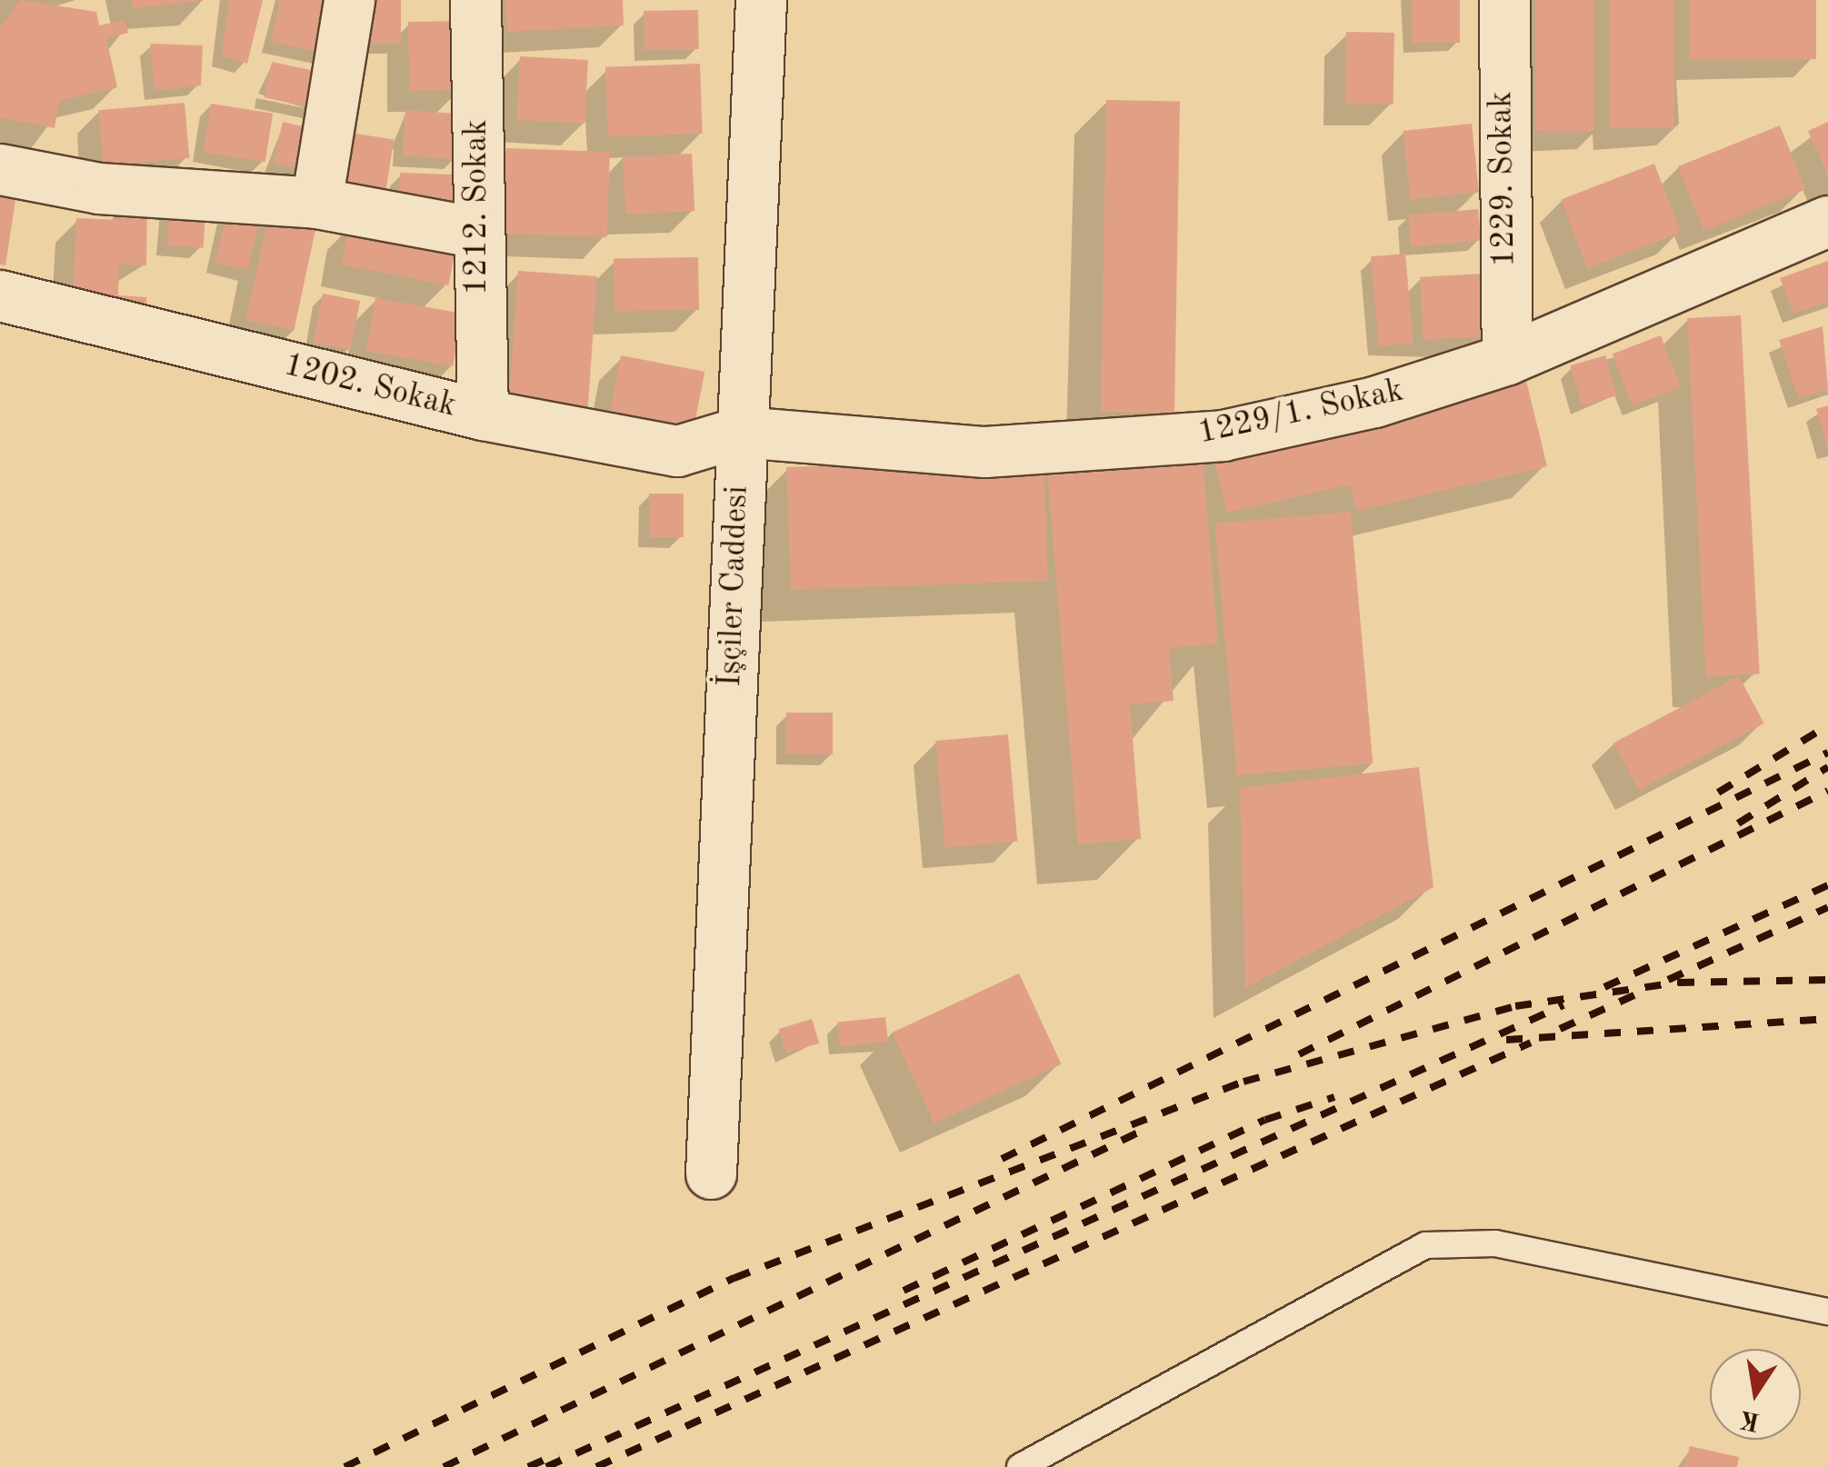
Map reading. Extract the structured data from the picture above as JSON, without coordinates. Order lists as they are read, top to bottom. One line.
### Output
{"streets":{"street":["1229. Sokak","1212. Sokak","1202. Sokak","1229/1. Sokak","İşçiler Caddesi"]},"crossings":[["1229. Sokak","1229/1. Sokak"],["1212. Sokak","1202. Sokak"],["1202. Sokak","1229/1. Sokak"],["1202. Sokak","İşçiler Caddesi"],["1229/1. Sokak","İşçiler Caddesi"]],"north":"bottom"}
